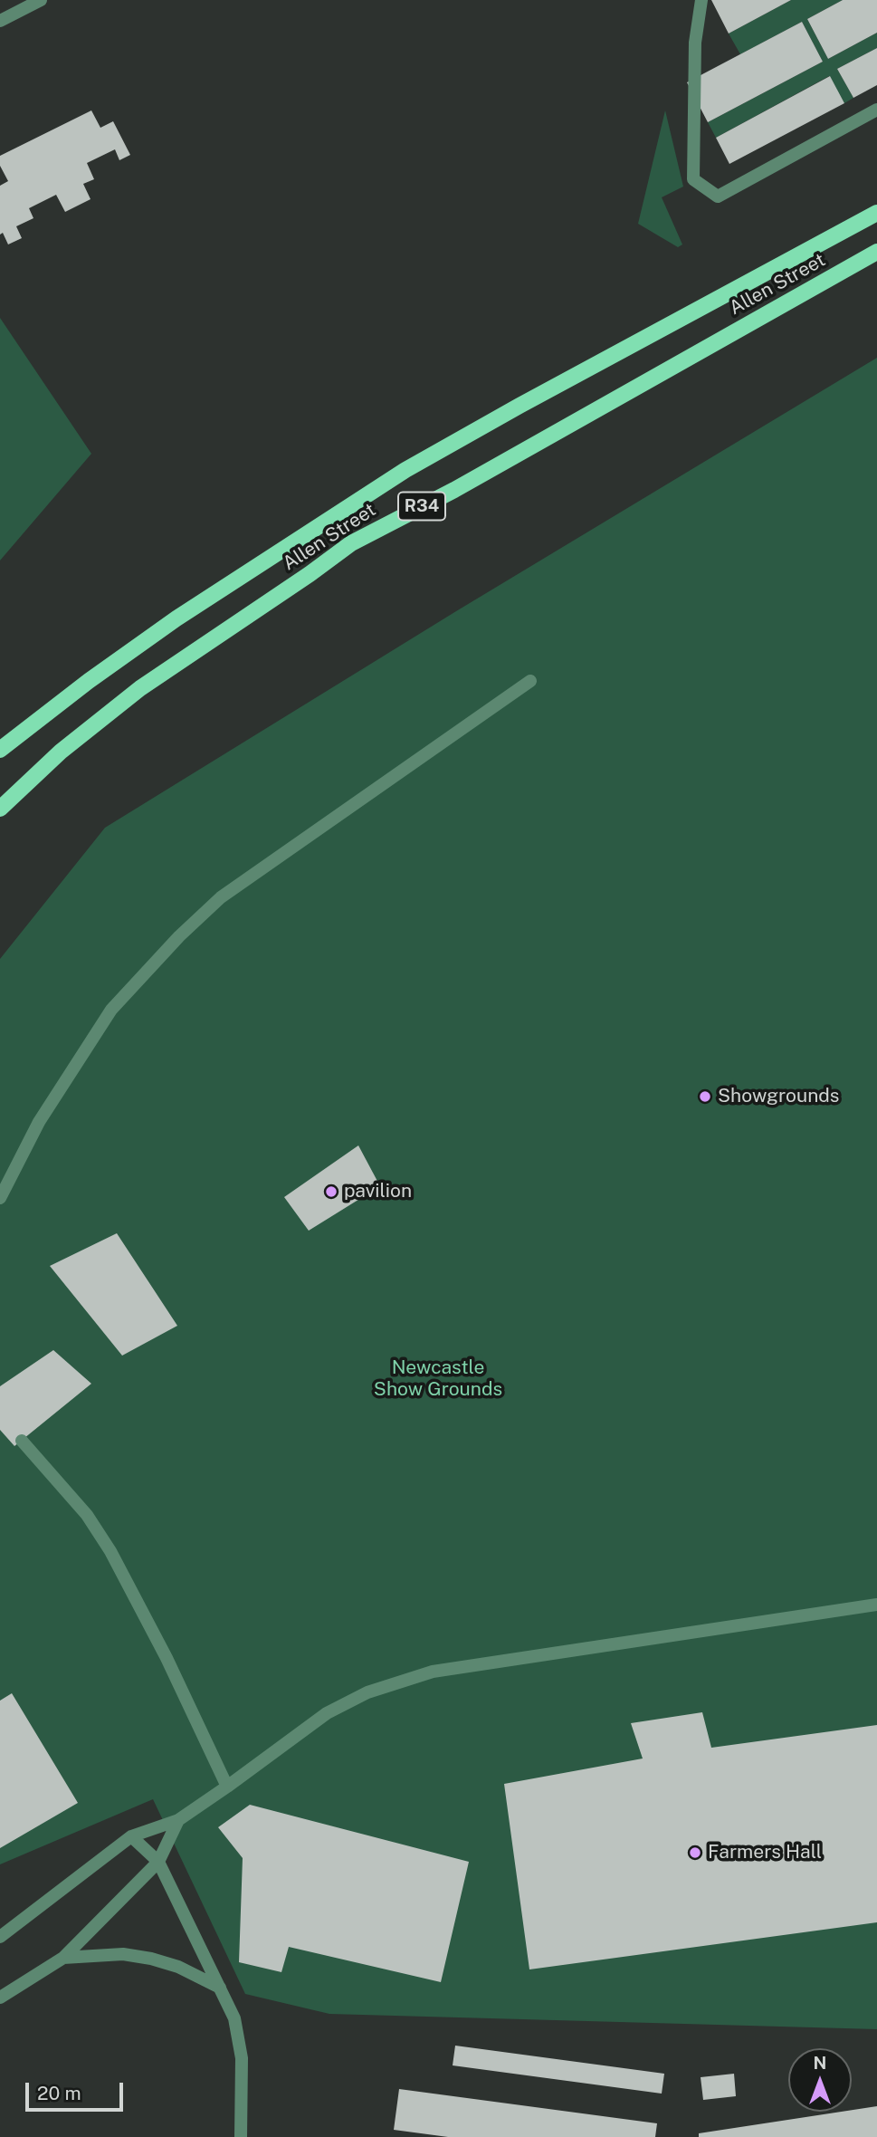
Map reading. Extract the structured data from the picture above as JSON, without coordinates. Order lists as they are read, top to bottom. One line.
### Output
{"streets":{"main road":["Allen Street","R34"]},"parks":["Newcastle Show Grounds"],"places":["Showgrounds","pavilion","Farmers Hall"],"scale_bar":"20 m","north":"top"}
